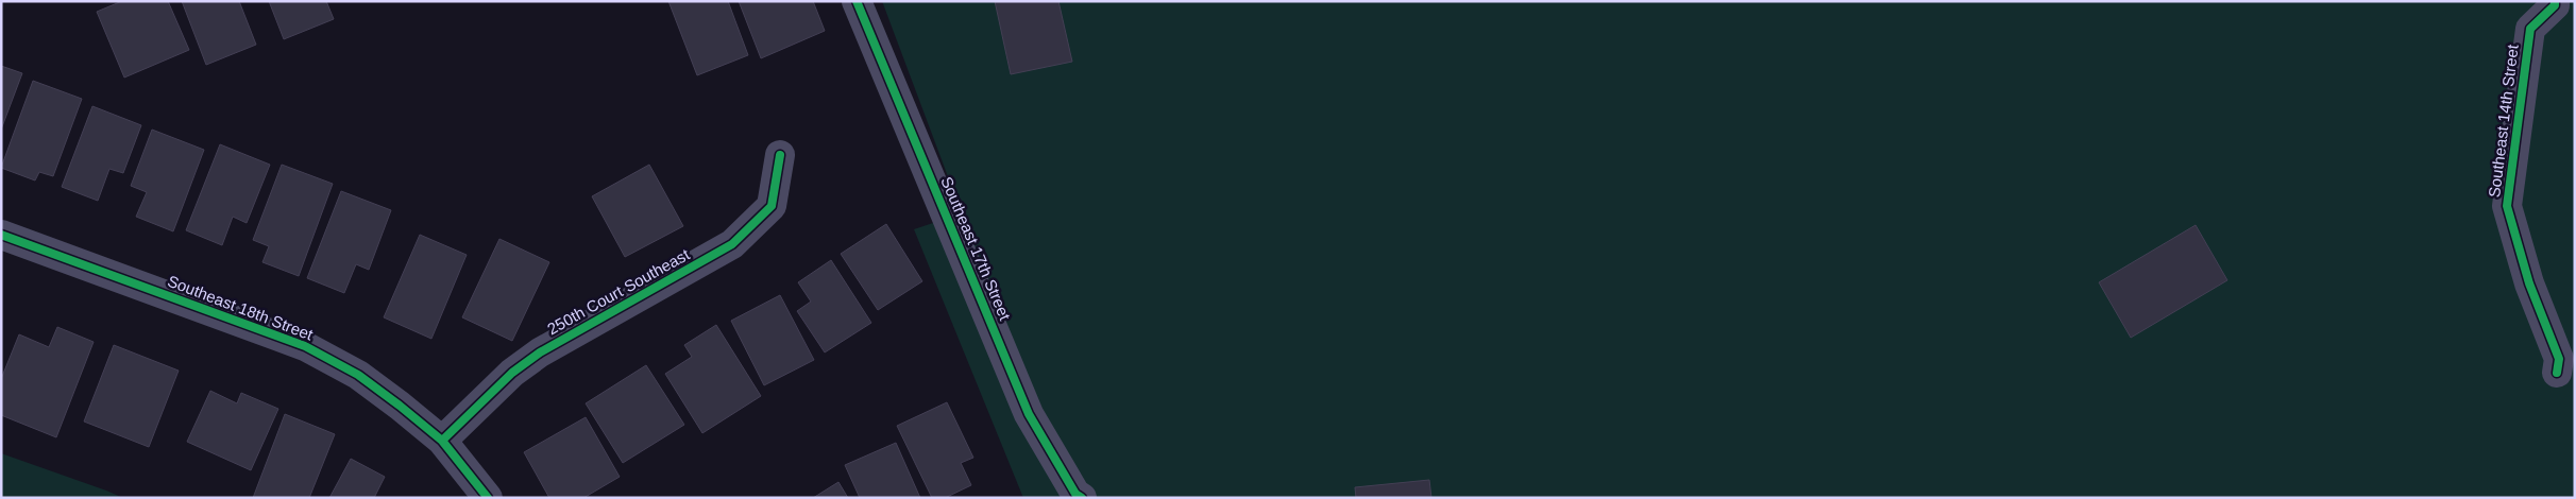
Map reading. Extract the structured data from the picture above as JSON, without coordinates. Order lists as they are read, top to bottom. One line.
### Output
{"streets":{"street":["Southeast 14th Street","Southeast 17th Street","250th Court Southeast","Southeast 18th Street"]},"crossings":[["250th Court Southeast","Southeast 18th Street"]]}
